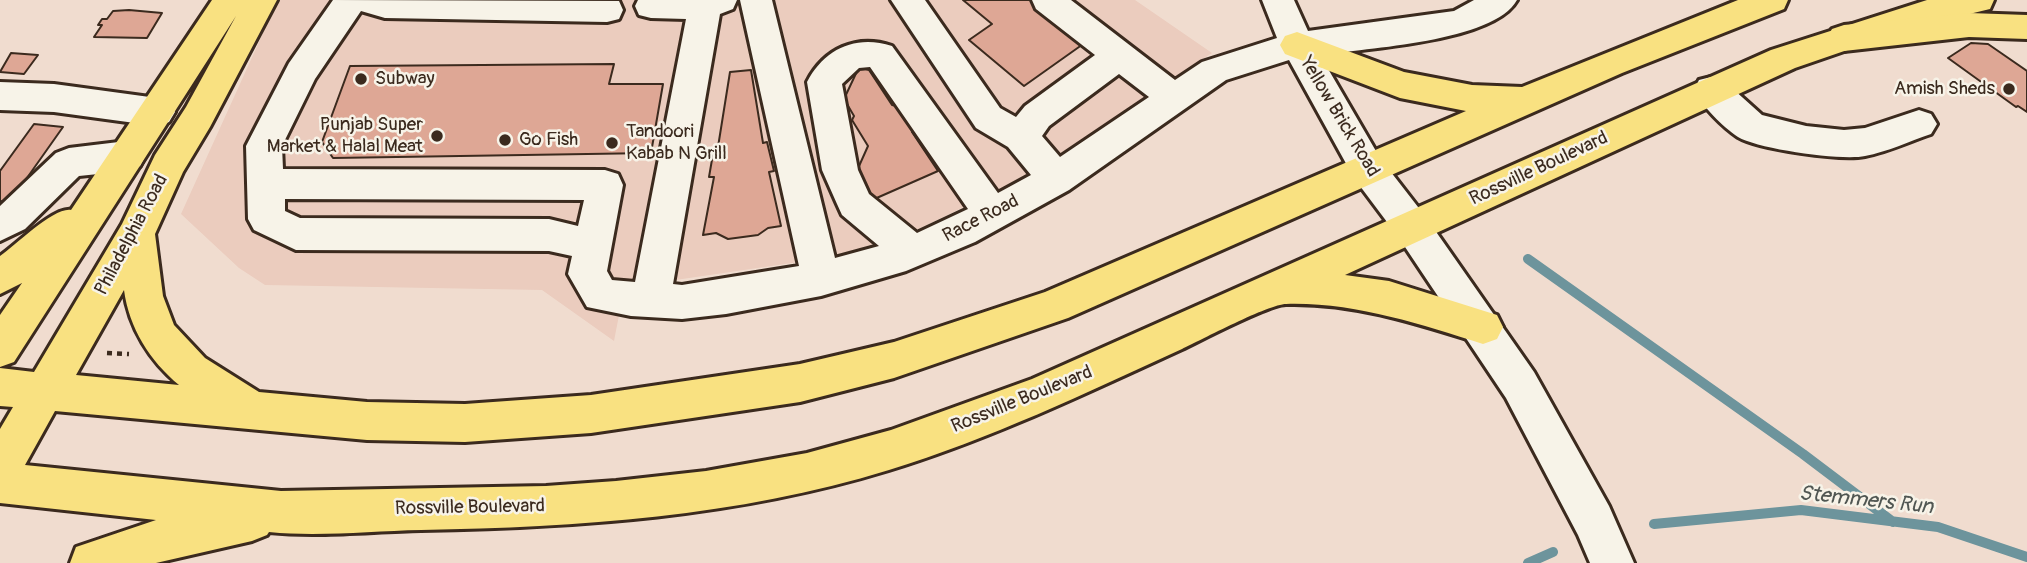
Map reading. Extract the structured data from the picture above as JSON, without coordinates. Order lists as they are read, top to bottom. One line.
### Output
{"streets":{"main road":["Rossville Boulevard","Philadelphia Road"],"street":["Yellow Brick Road","Race Road"]},"crossings":[["Yellow Brick Road","Rossville Boulevard"],["Yellow Brick Road","Race Road"]],"water":["Stemmers Run"],"places":["Subway","Amish Sheds","Punjab Super Market & Halal Meat","Go Fish","Tandoori Kabab N Grill"]}
